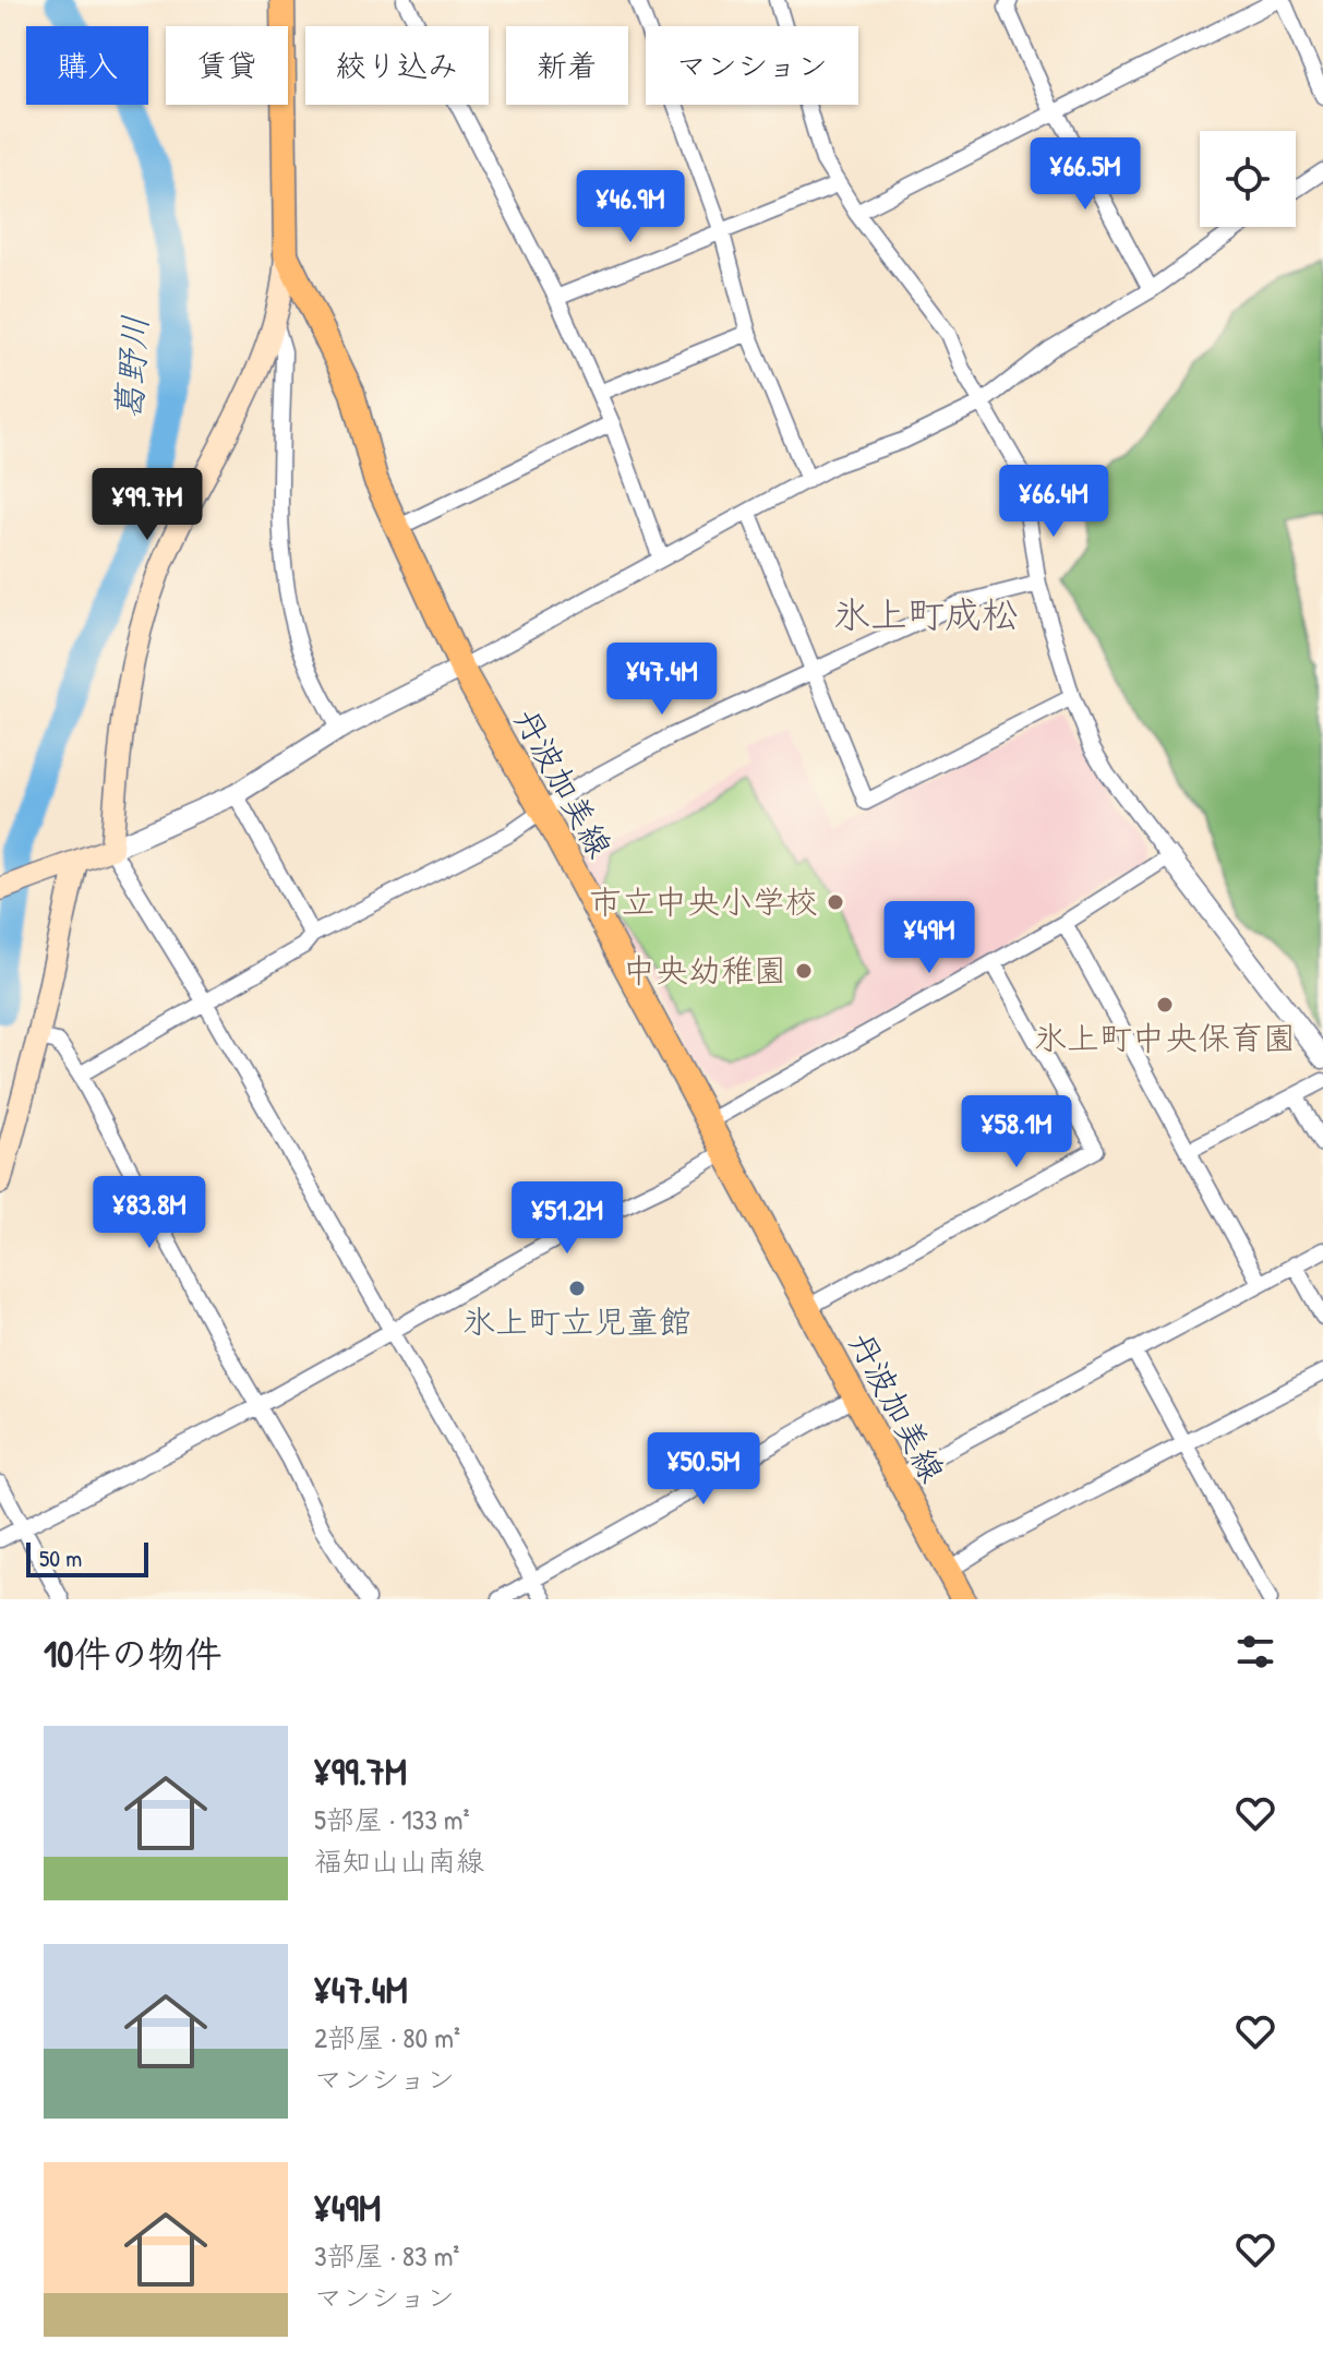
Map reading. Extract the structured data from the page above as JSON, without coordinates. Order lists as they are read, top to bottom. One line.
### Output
{"streets":{"main road":["丹波加美線"]},"districts":["氷上町成松"],"water":["葛野川"],"places":["市立中央小学校","中央幼稚園","氷上町中央保育園","氷上町立児童館"],"scale_bar":"50 m","page":{"chip":["購入","賃貸","絞り込み","新着","マンション"],"price":["¥66.5M","¥46.9M","¥66.4M","¥99.7M","¥47.4M","¥49M","¥58.1M","¥83.8M","¥51.2M","¥50.5M"],"scale":"50 m","heading":"10件の物件","list":[{"name":"¥99.7M","note":"5部屋 · 133 m² · 福知山山南線"},{"name":"¥47.4M","note":"2部屋 · 80 m² · マンション"},{"name":"¥49M","note":"3部屋 · 83 m² · マンション"}]}}
